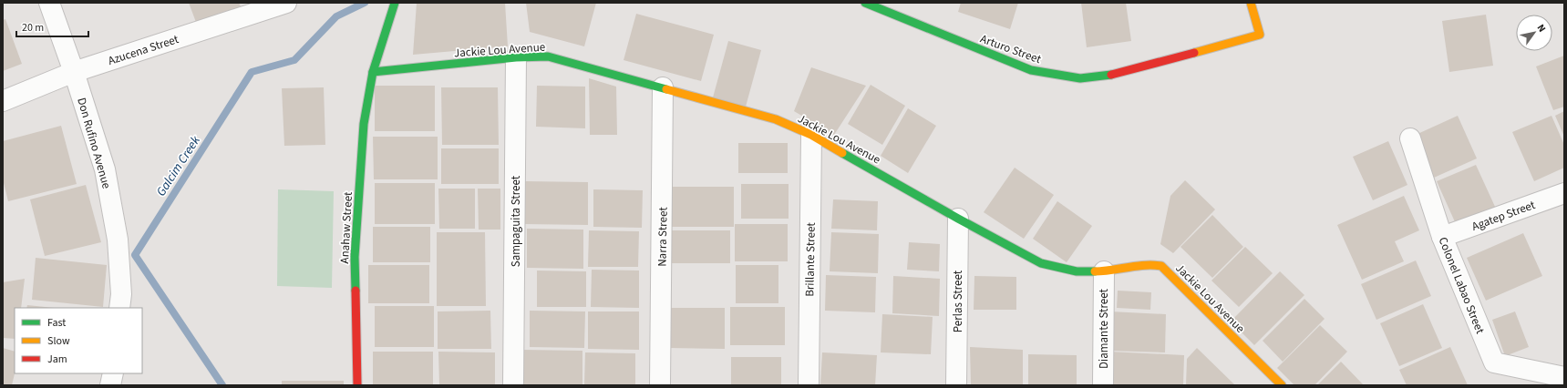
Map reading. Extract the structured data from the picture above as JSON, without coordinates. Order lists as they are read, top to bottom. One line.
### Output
{"streets":{"street":["Arturo Street","Azucena Street","Jackie Lou Avenue","Don Rufino Avenue","Agatep Street","Sampaguita Street","Anahaw Street","Narra Street","Brillante Street","Colonel Labao Street","Perlas Street","Diamante Street"]},"crossings":[["Azucena Street","Don Rufino Avenue"],["Jackie Lou Avenue","Sampaguita Street"],["Jackie Lou Avenue","Anahaw Street"],["Jackie Lou Avenue","Narra Street"],["Jackie Lou Avenue","Brillante Street"],["Jackie Lou Avenue","Perlas Street"],["Jackie Lou Avenue","Diamante Street"],["Agatep Street","Colonel Labao Street"]],"water":["Galcim Creek"],"legend":["Fast","Slow","Jam"],"scale_bar":"20 m","north":"top right"}
